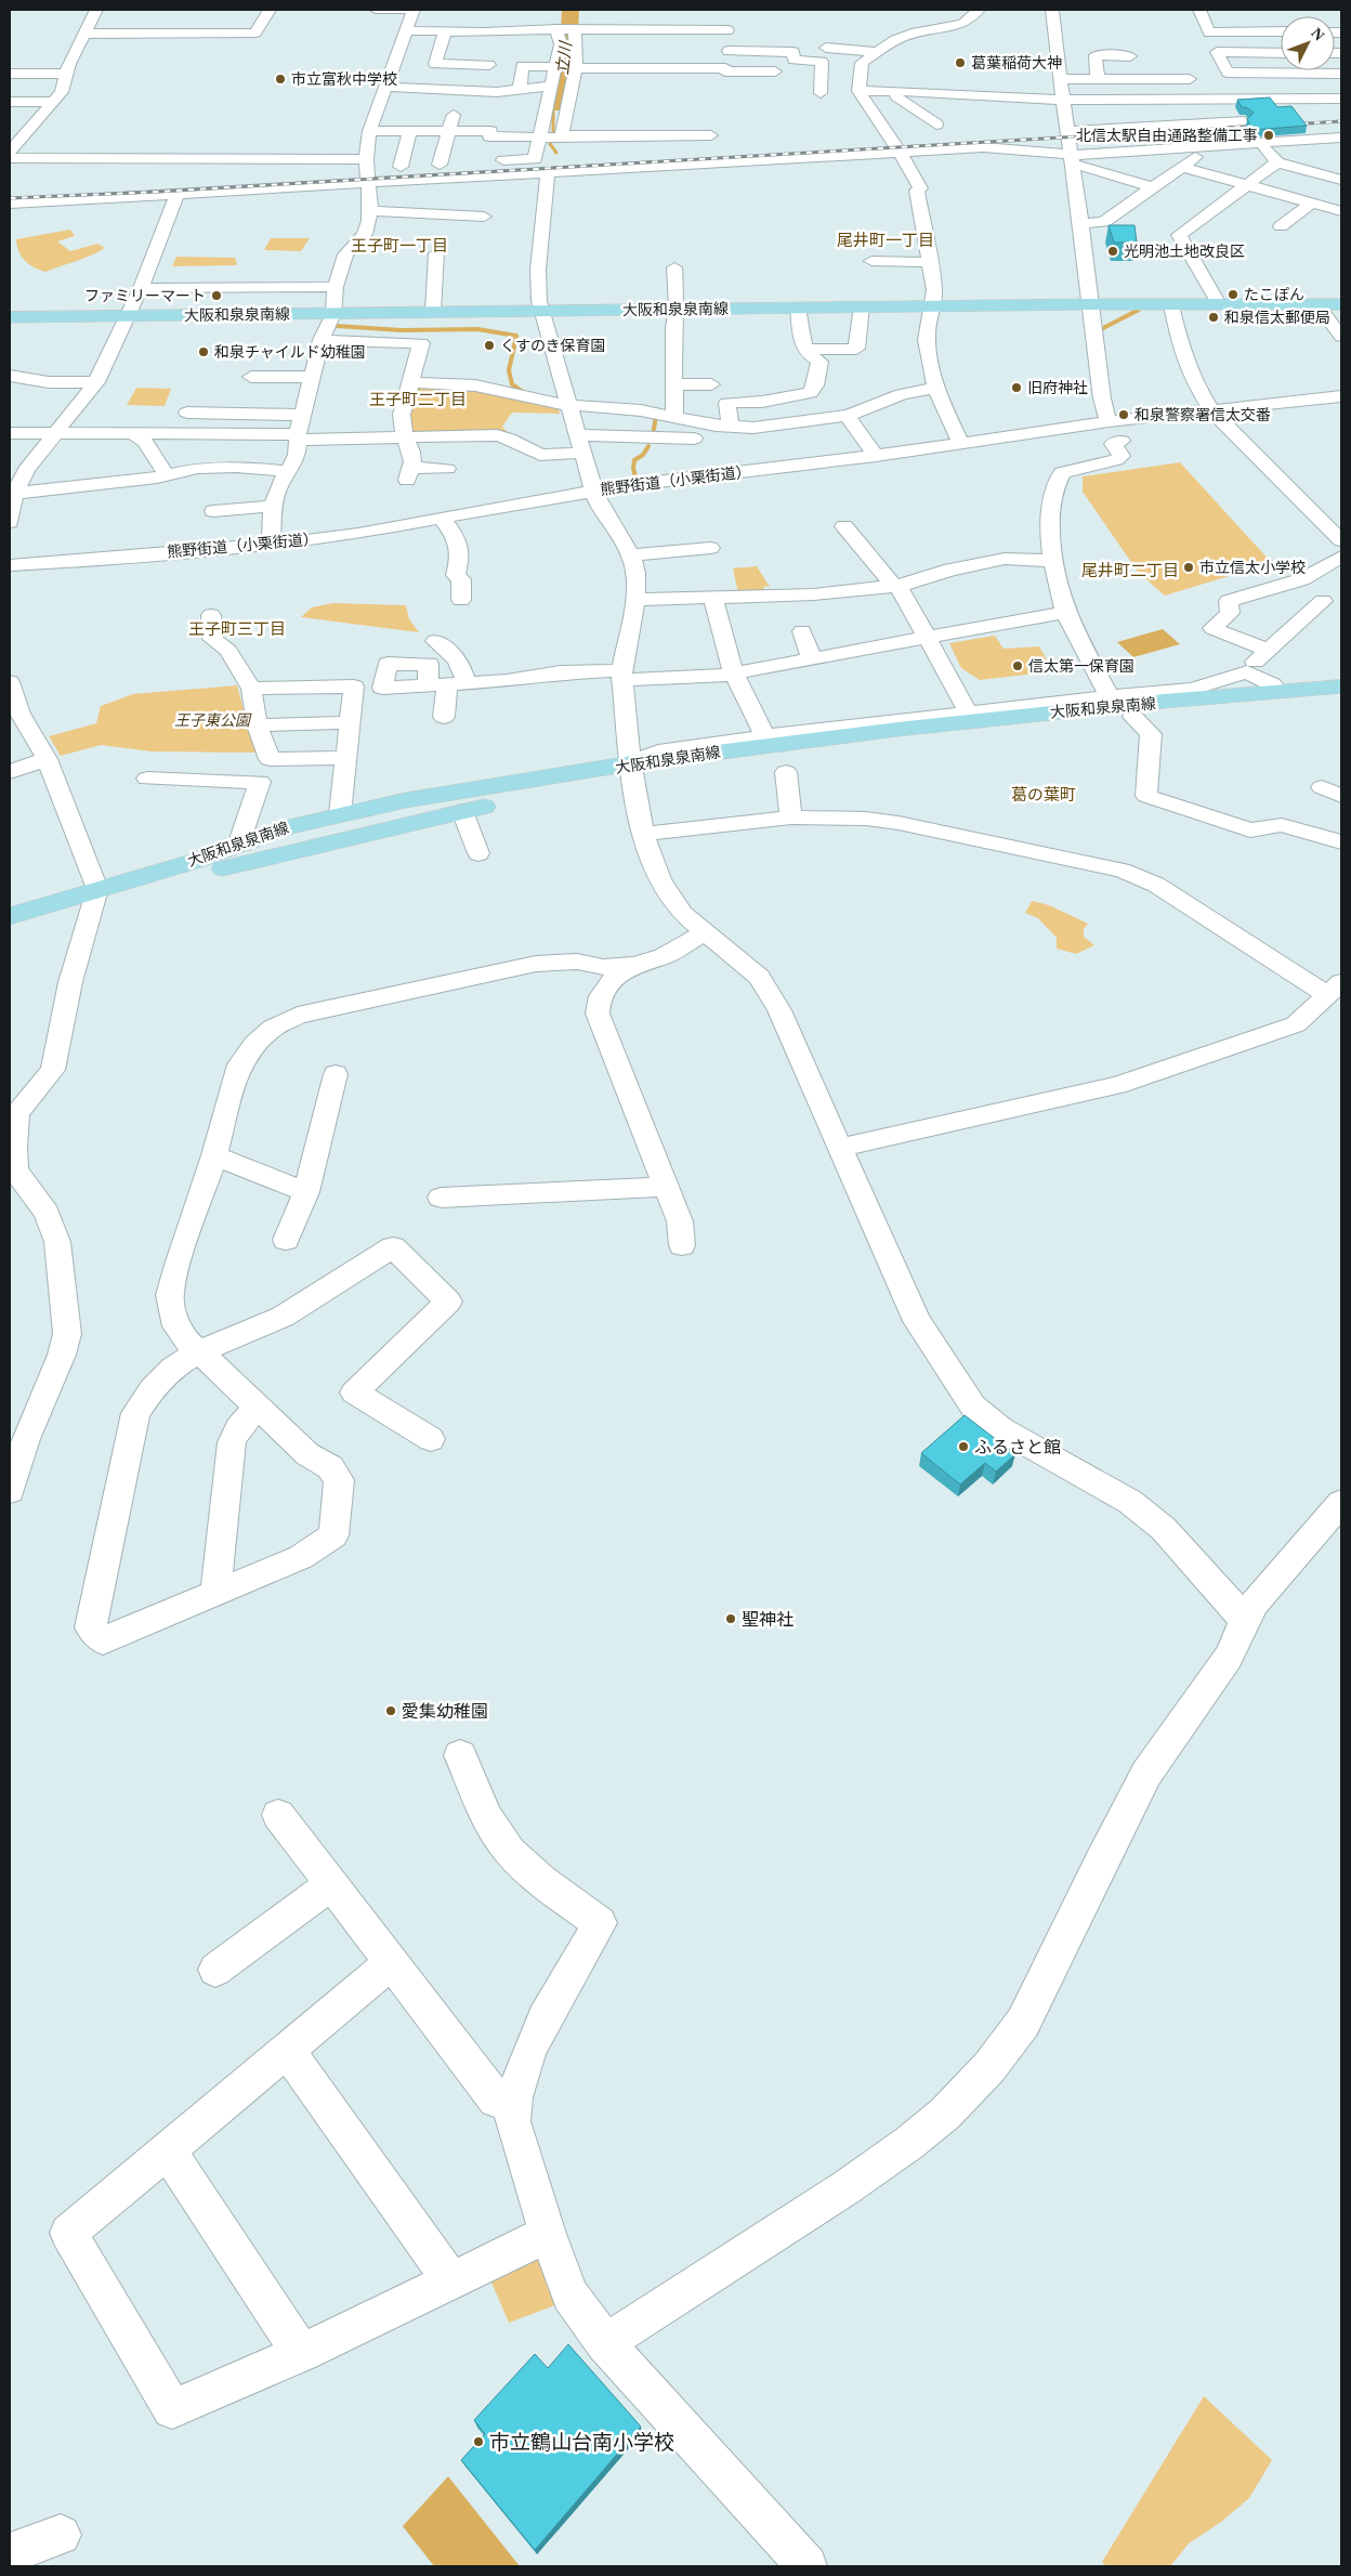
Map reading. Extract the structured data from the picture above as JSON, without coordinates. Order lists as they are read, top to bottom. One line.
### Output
{"streets":{"main road":["大阪和泉泉南線"],"street":["熊野街道（小栗街道）"]},"districts":["尾井町一丁目","王子町一丁目","王子町二丁目","尾井町二丁目","王子町三丁目","葛の葉町"],"water":["立川"],"parks":["王子東公園"],"places":["葛葉稲荷大神","市立富秋中学校","北信太駅自由通路整備工事","光明池土地改良区","たこぽん","ファミリーマート","和泉信太郵便局","くすのき保育園","和泉チャイルド幼稚園","旧府神社","和泉警察署信太交番","市立信太小学校","信太第一保育園","ふるさと館","聖神社","愛集幼稚園","市立鶴山台南小学校"],"north":"top right"}
